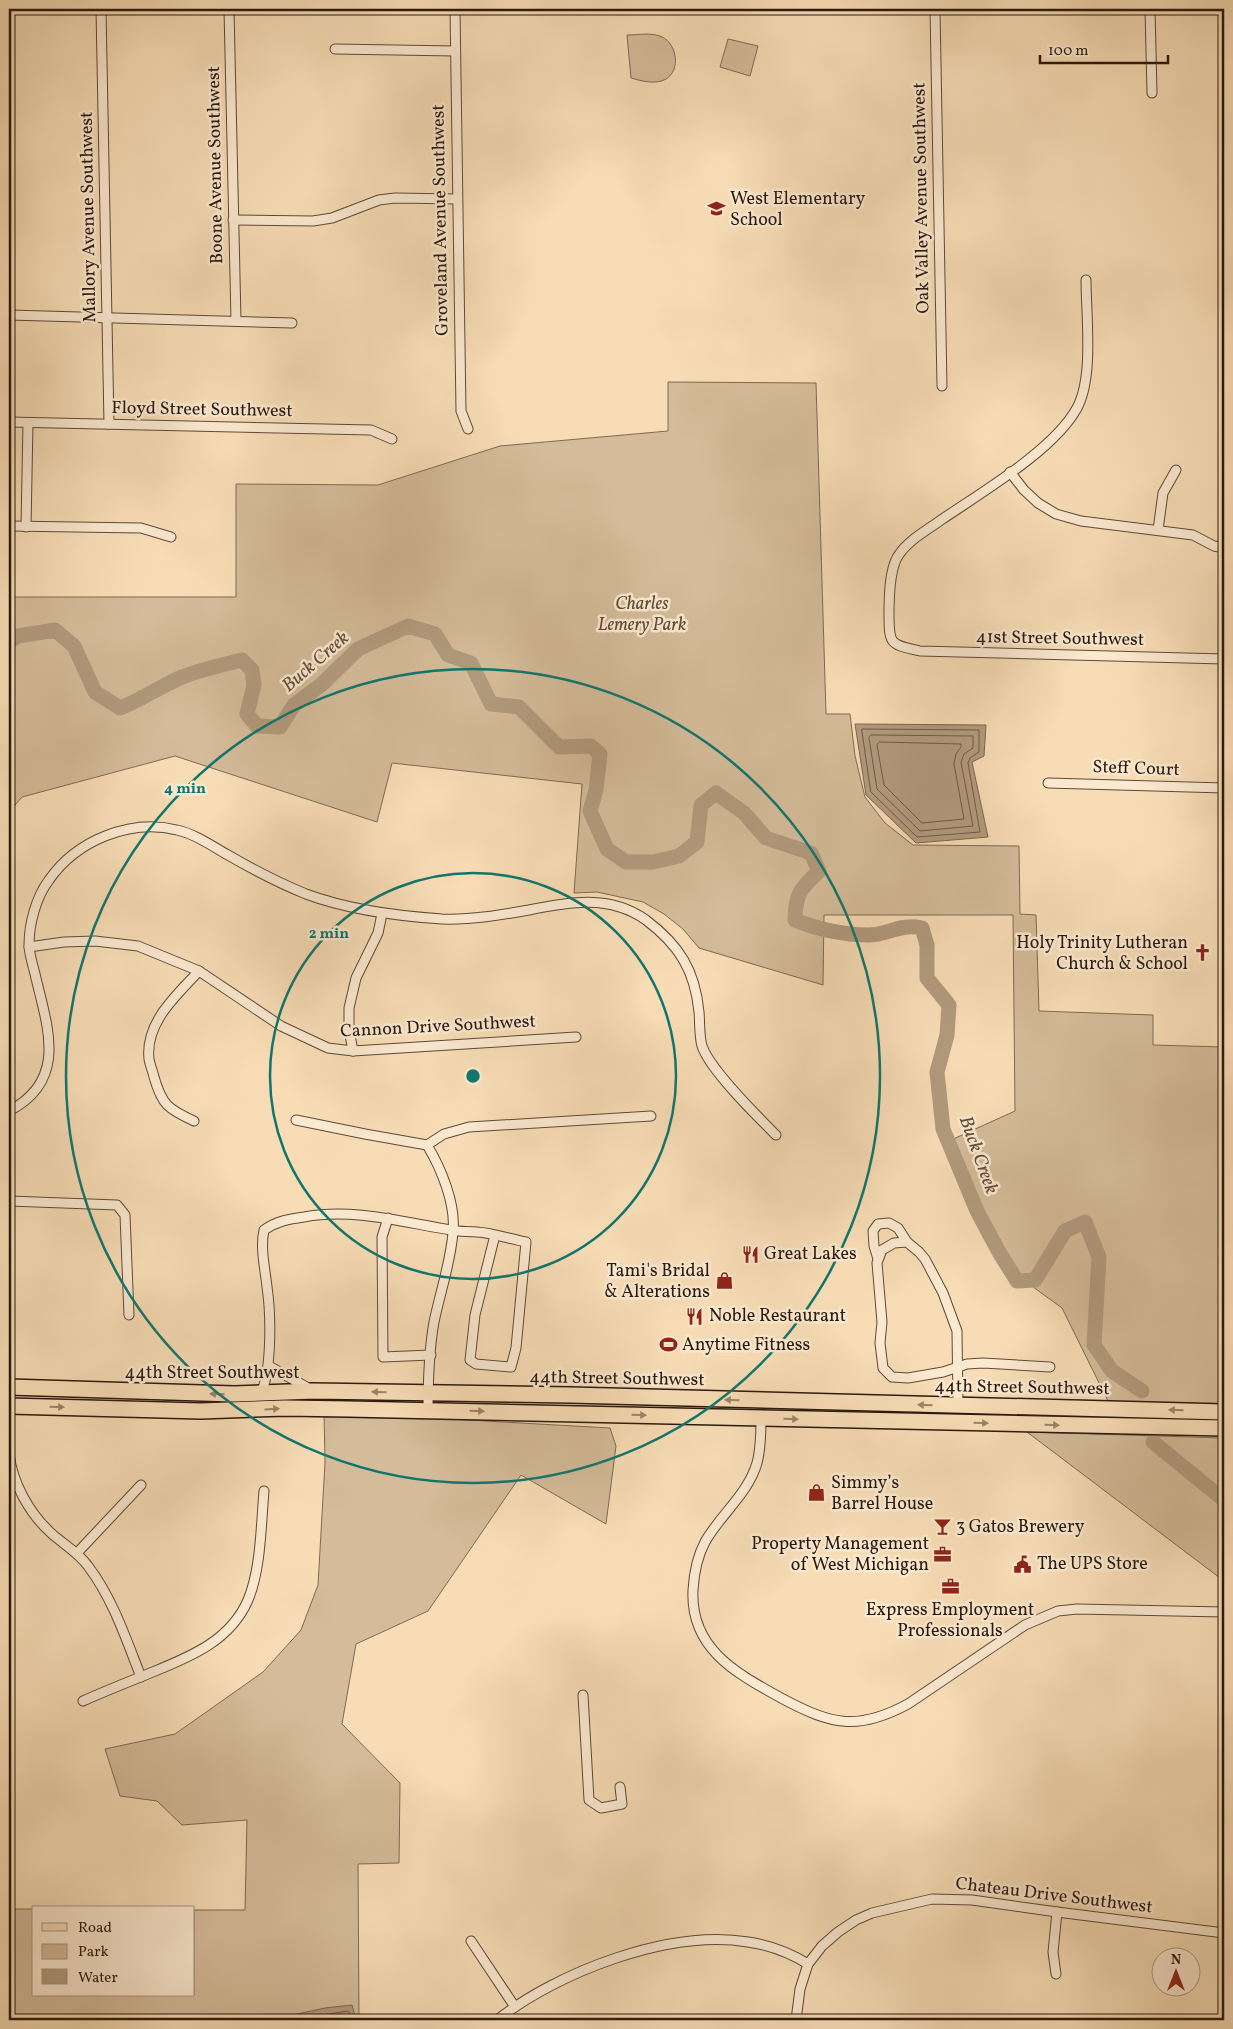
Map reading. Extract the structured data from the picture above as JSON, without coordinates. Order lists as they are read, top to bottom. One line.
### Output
{"streets":{"main road":["44th Street Southwest"],"street":["Boone Avenue Southwest","Oak Valley Avenue Southwest","Mallory Avenue Southwest","Groveland Avenue Southwest","Floyd Street Southwest","41st Street Southwest","Steff Court","Cannon Drive Southwest","Chateau Drive Southwest"]},"crossings":[["Mallory Avenue Southwest","Floyd Street Southwest"]],"water":["Buck Creek"],"parks":["Charles Lemery Park"],"places":{"school or university":["West Elementary School"],"church":["Holy Trinity Lutheran Church & School"],"restaurant":["Great Lakes","Noble Restaurant"],"shop":["Tami's Bridal & Alterations","Simmy’s Barrel House"],"sports":["Anytime Fitness"],"bar":["3 Gatos Brewery"],"office":["Property Management of West Michigan","Express Employment Professionals"],"public building":["The UPS Store"]},"legend":["Road","Park","Water"],"scale_bar":"100 m","north":"top","rings":["4 min","2 min"]}
